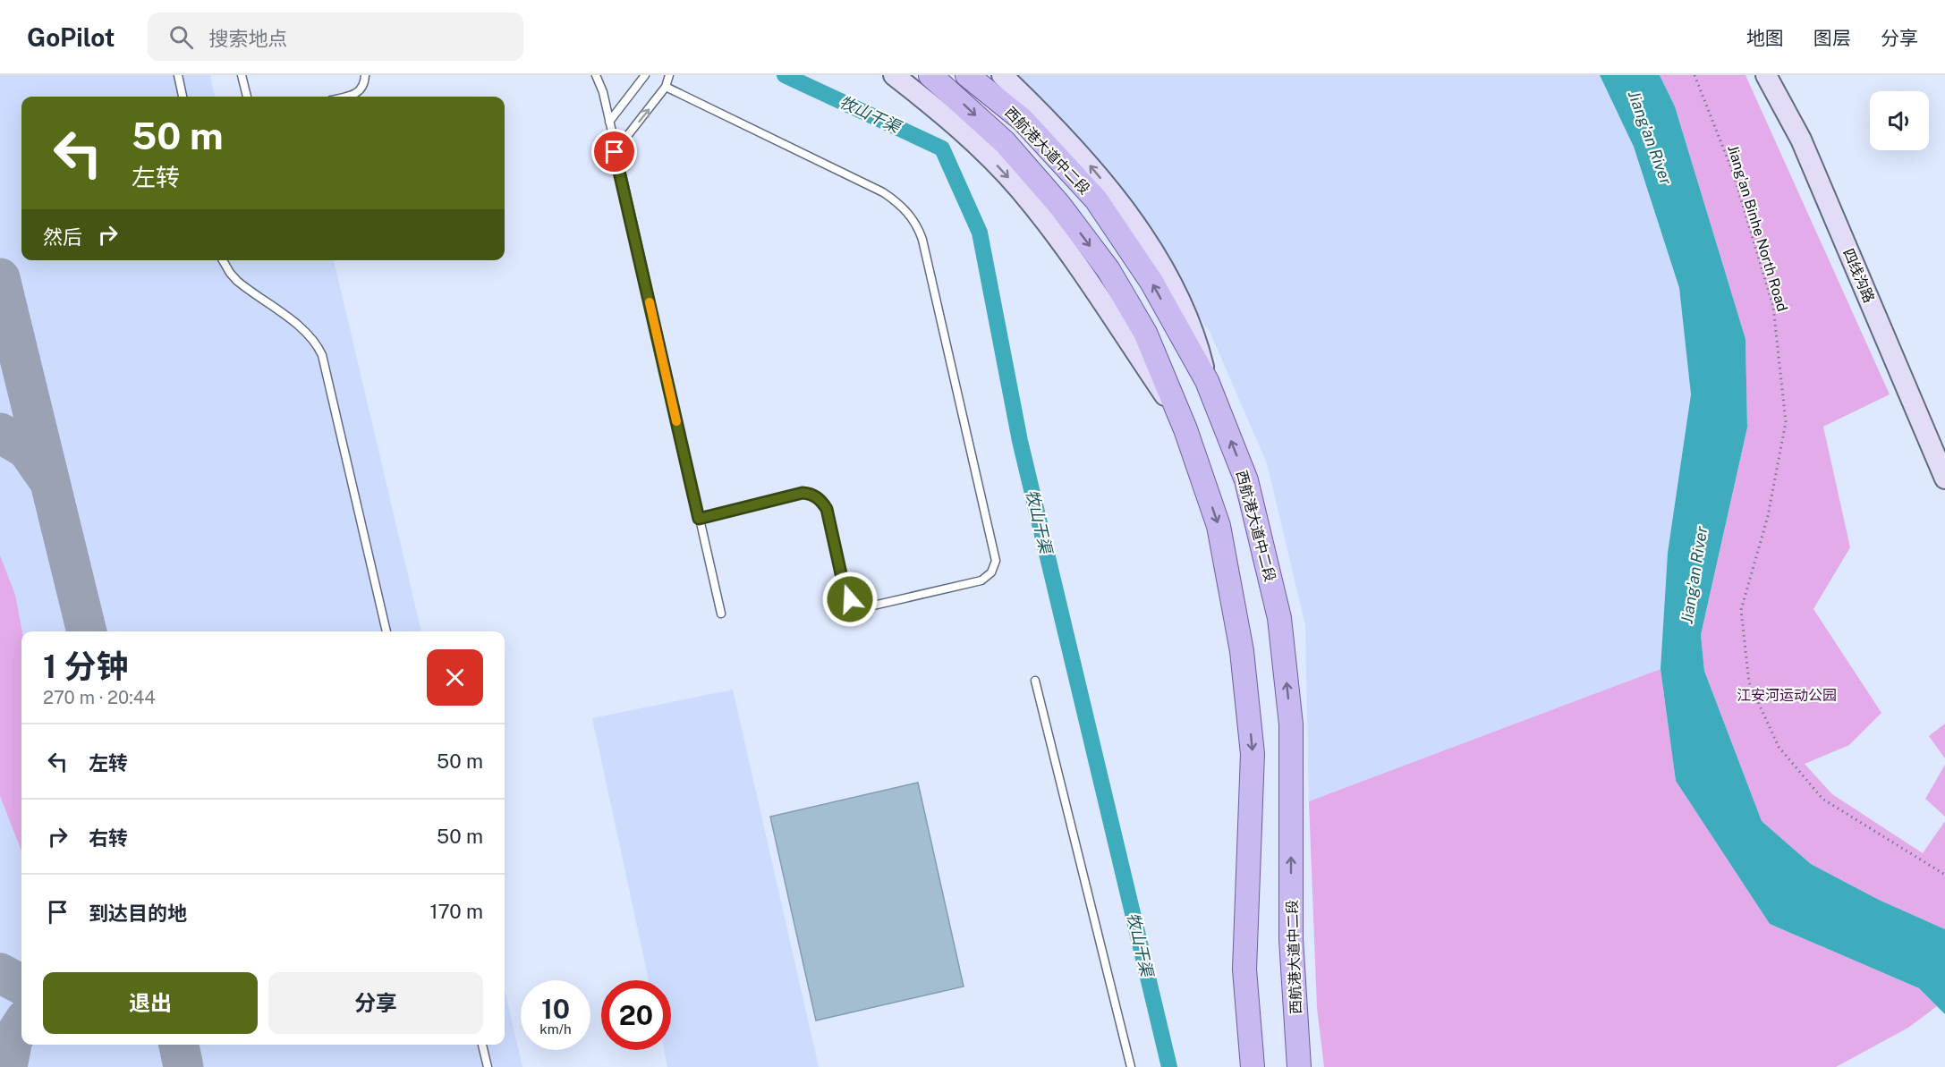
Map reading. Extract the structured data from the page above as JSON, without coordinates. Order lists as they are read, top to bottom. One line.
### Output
{"streets":{"main road":["西航港大道中二段"],"street":["四线沟路"],"path":["Jiang'an Binhe North Road"]},"water":["牧山干渠","Jiang'an River"],"parks":["江安河运动公园"],"page":{"header":"GoPilot","search":"搜索地点","nav":["地图","图层","分享"],"turn":["50 m","左转"],"then":"然后","heading":["1 分钟","270 m · 20:44"],"list":[{"name":"左转","value":"50 m"},{"name":"右转","value":"50 m"},{"name":"到达目的地","value":"170 m"}],"buttons":["退出","分享"],"speed":"10 km/h","limit":"20"}}
